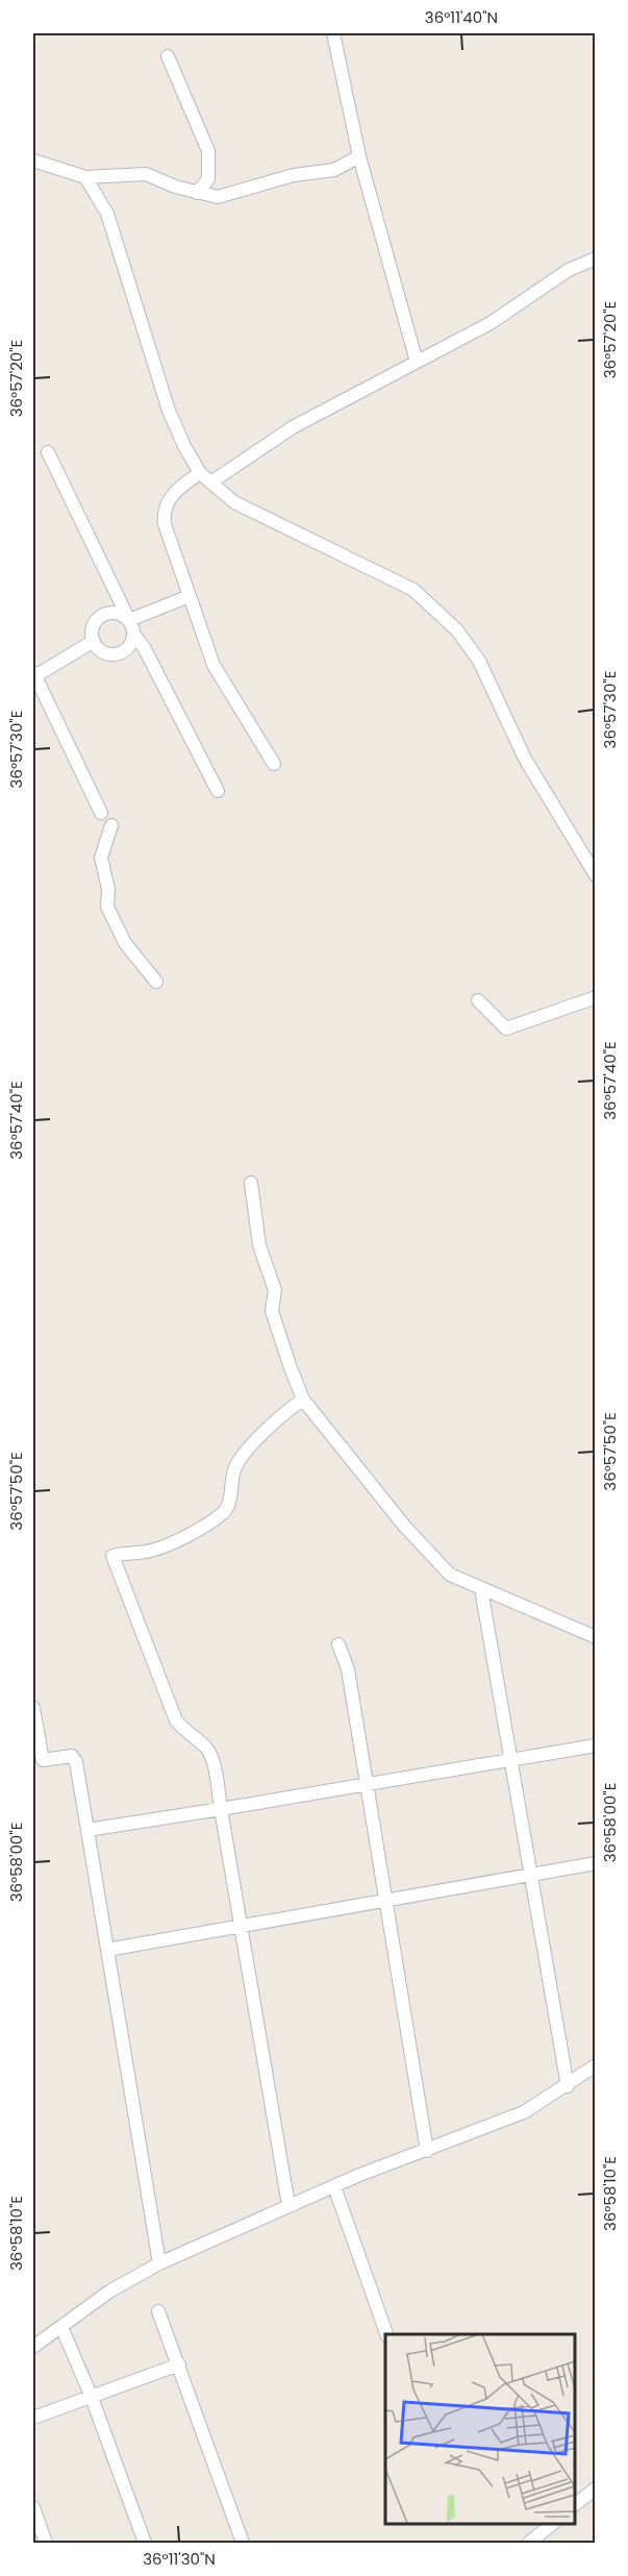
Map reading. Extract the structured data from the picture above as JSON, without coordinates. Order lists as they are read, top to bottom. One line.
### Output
{"coordinates":["36°11'40\"N","36°57'20\"E","36°57'30\"E","36°57'40\"E","36°57'50\"E","36°58'00\"E","36°58'10\"E","36°11'30\"N"]}
